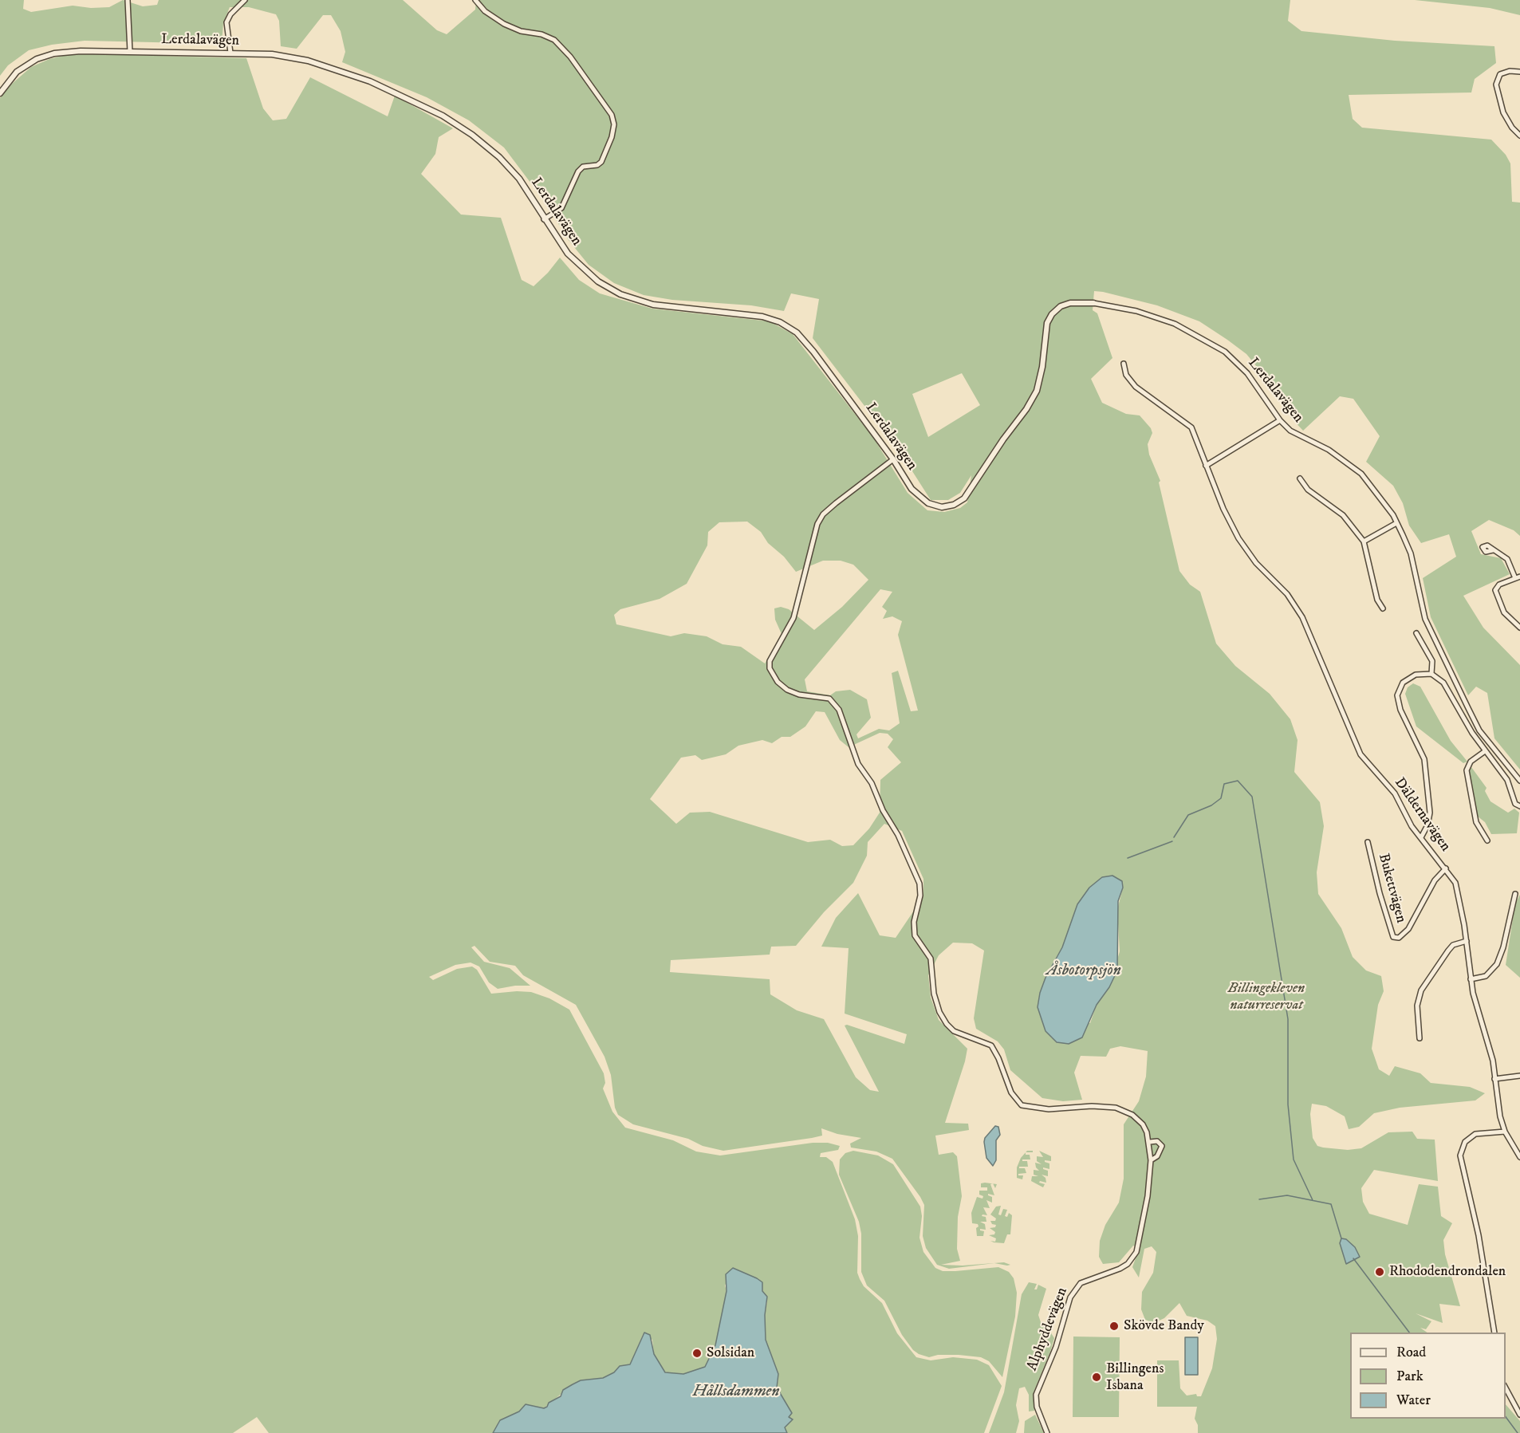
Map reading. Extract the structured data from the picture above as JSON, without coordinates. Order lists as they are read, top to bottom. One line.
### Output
{"streets":{"street":["Lerdalavägen","Däldernavägen","Bukettvägen","Alphyddevägen"]},"crossings":[["Däldernavägen","Bukettvägen"]],"water":["Åsbotorpsjön","Hållsdammen"],"parks":["Billingekleven naturreservat"],"places":["Rhododendrondalen","Skövde Bandy","Solsidan","Billingens Isbana"],"legend":["Road","Park","Water"]}
